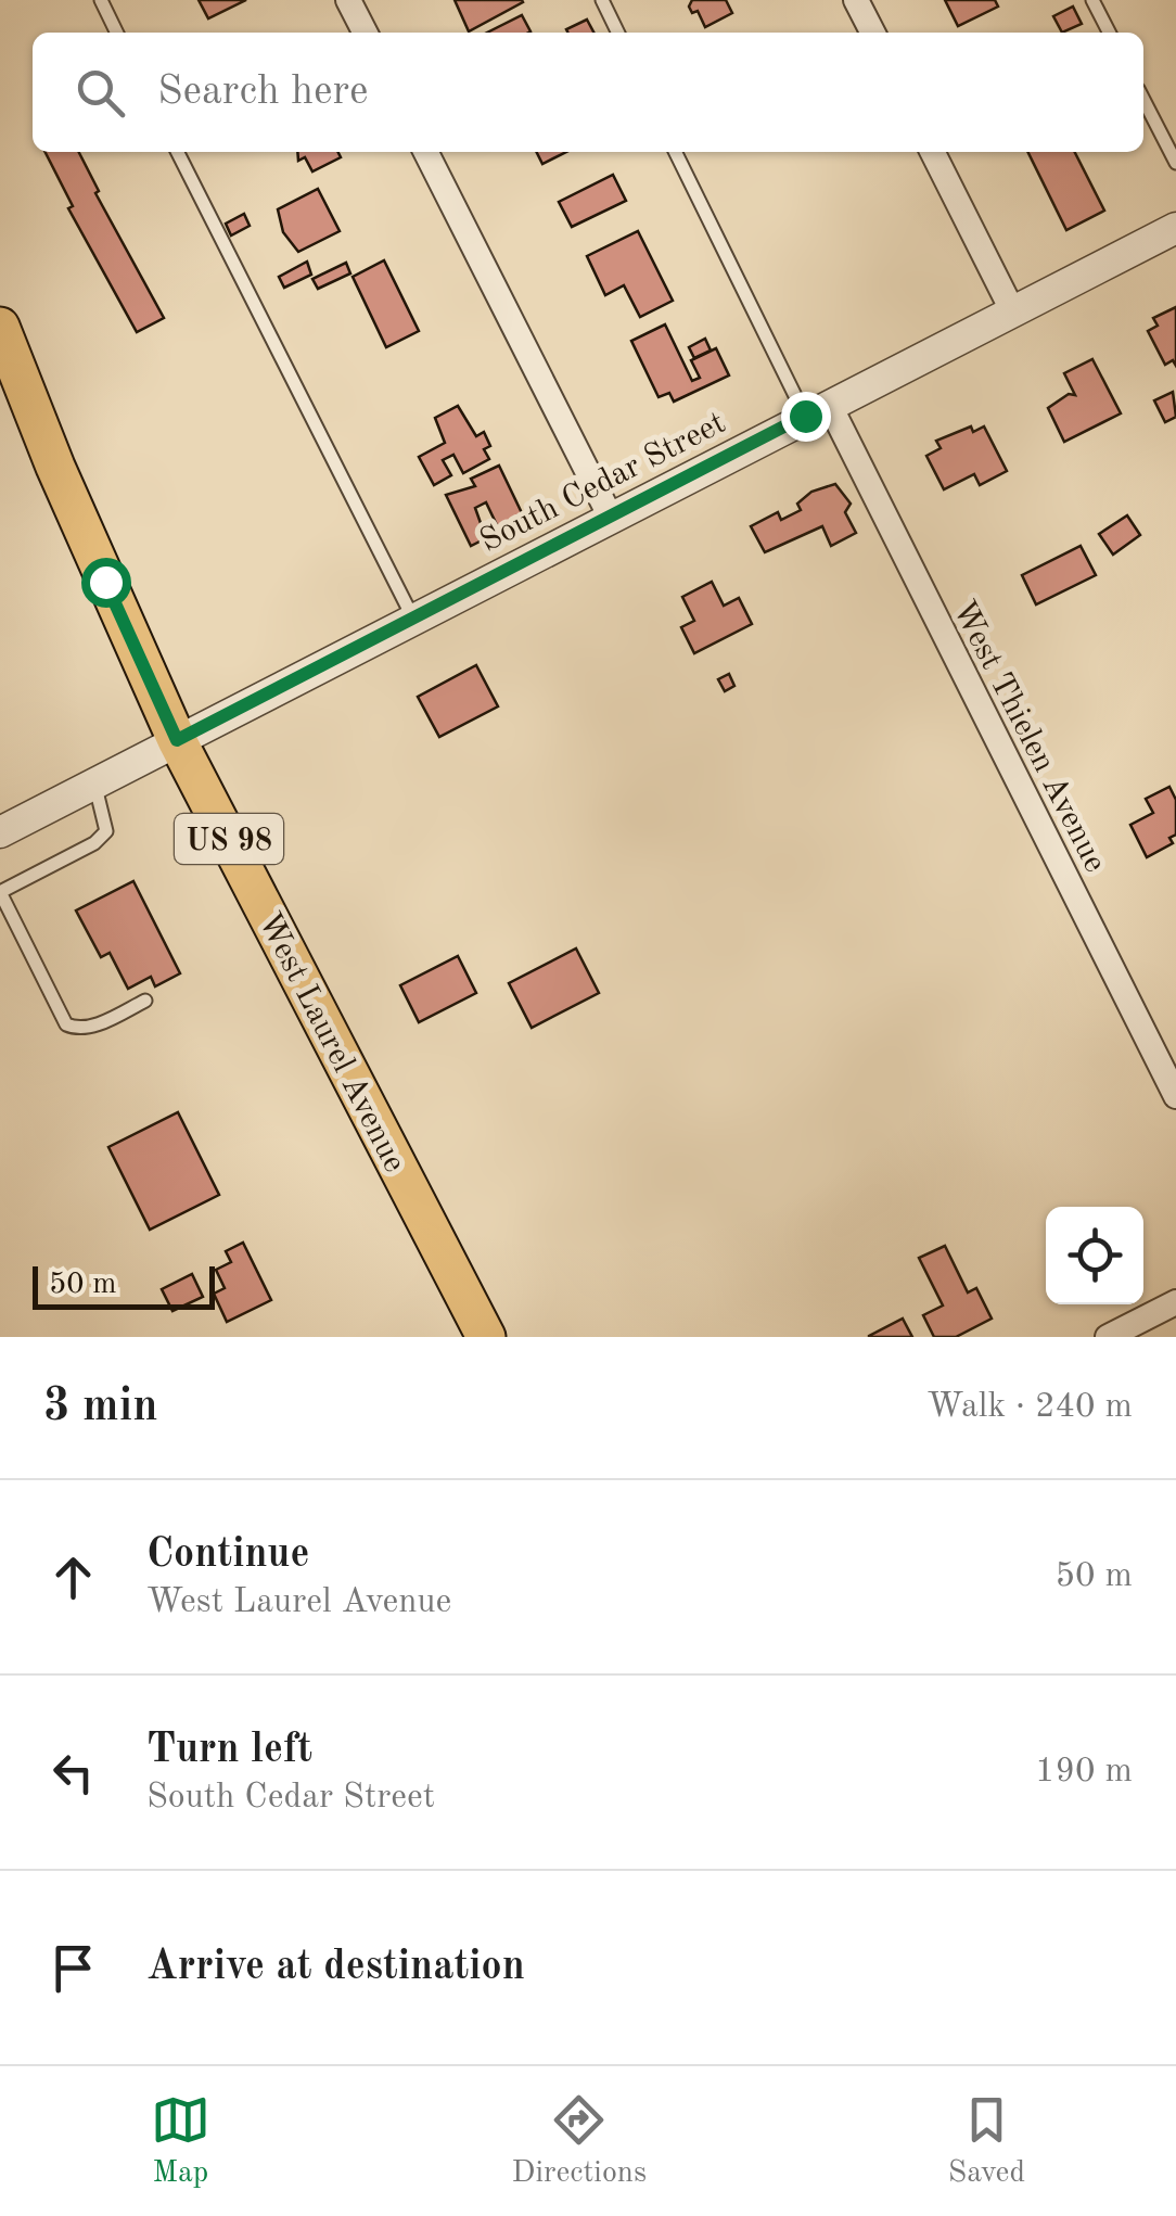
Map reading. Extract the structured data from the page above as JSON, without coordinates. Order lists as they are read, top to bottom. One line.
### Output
{"streets":{"main road":["US 98","West Laurel Avenue"],"street":["South Cedar Street","West Thielen Avenue"]},"crossings":[["South Cedar Street","West Thielen Avenue"],["South Cedar Street","West Laurel Avenue"]],"scale_bar":"50 m","page":{"search":"Search here","scale":"50 m","heading":["3 min","Walk · 240 m"],"list":[["Continue","West Laurel Avenue","50 m"],["Turn left","South Cedar Street","190 m"],"Arrive at destination"],"nav":["Map","Directions","Saved"]}}
